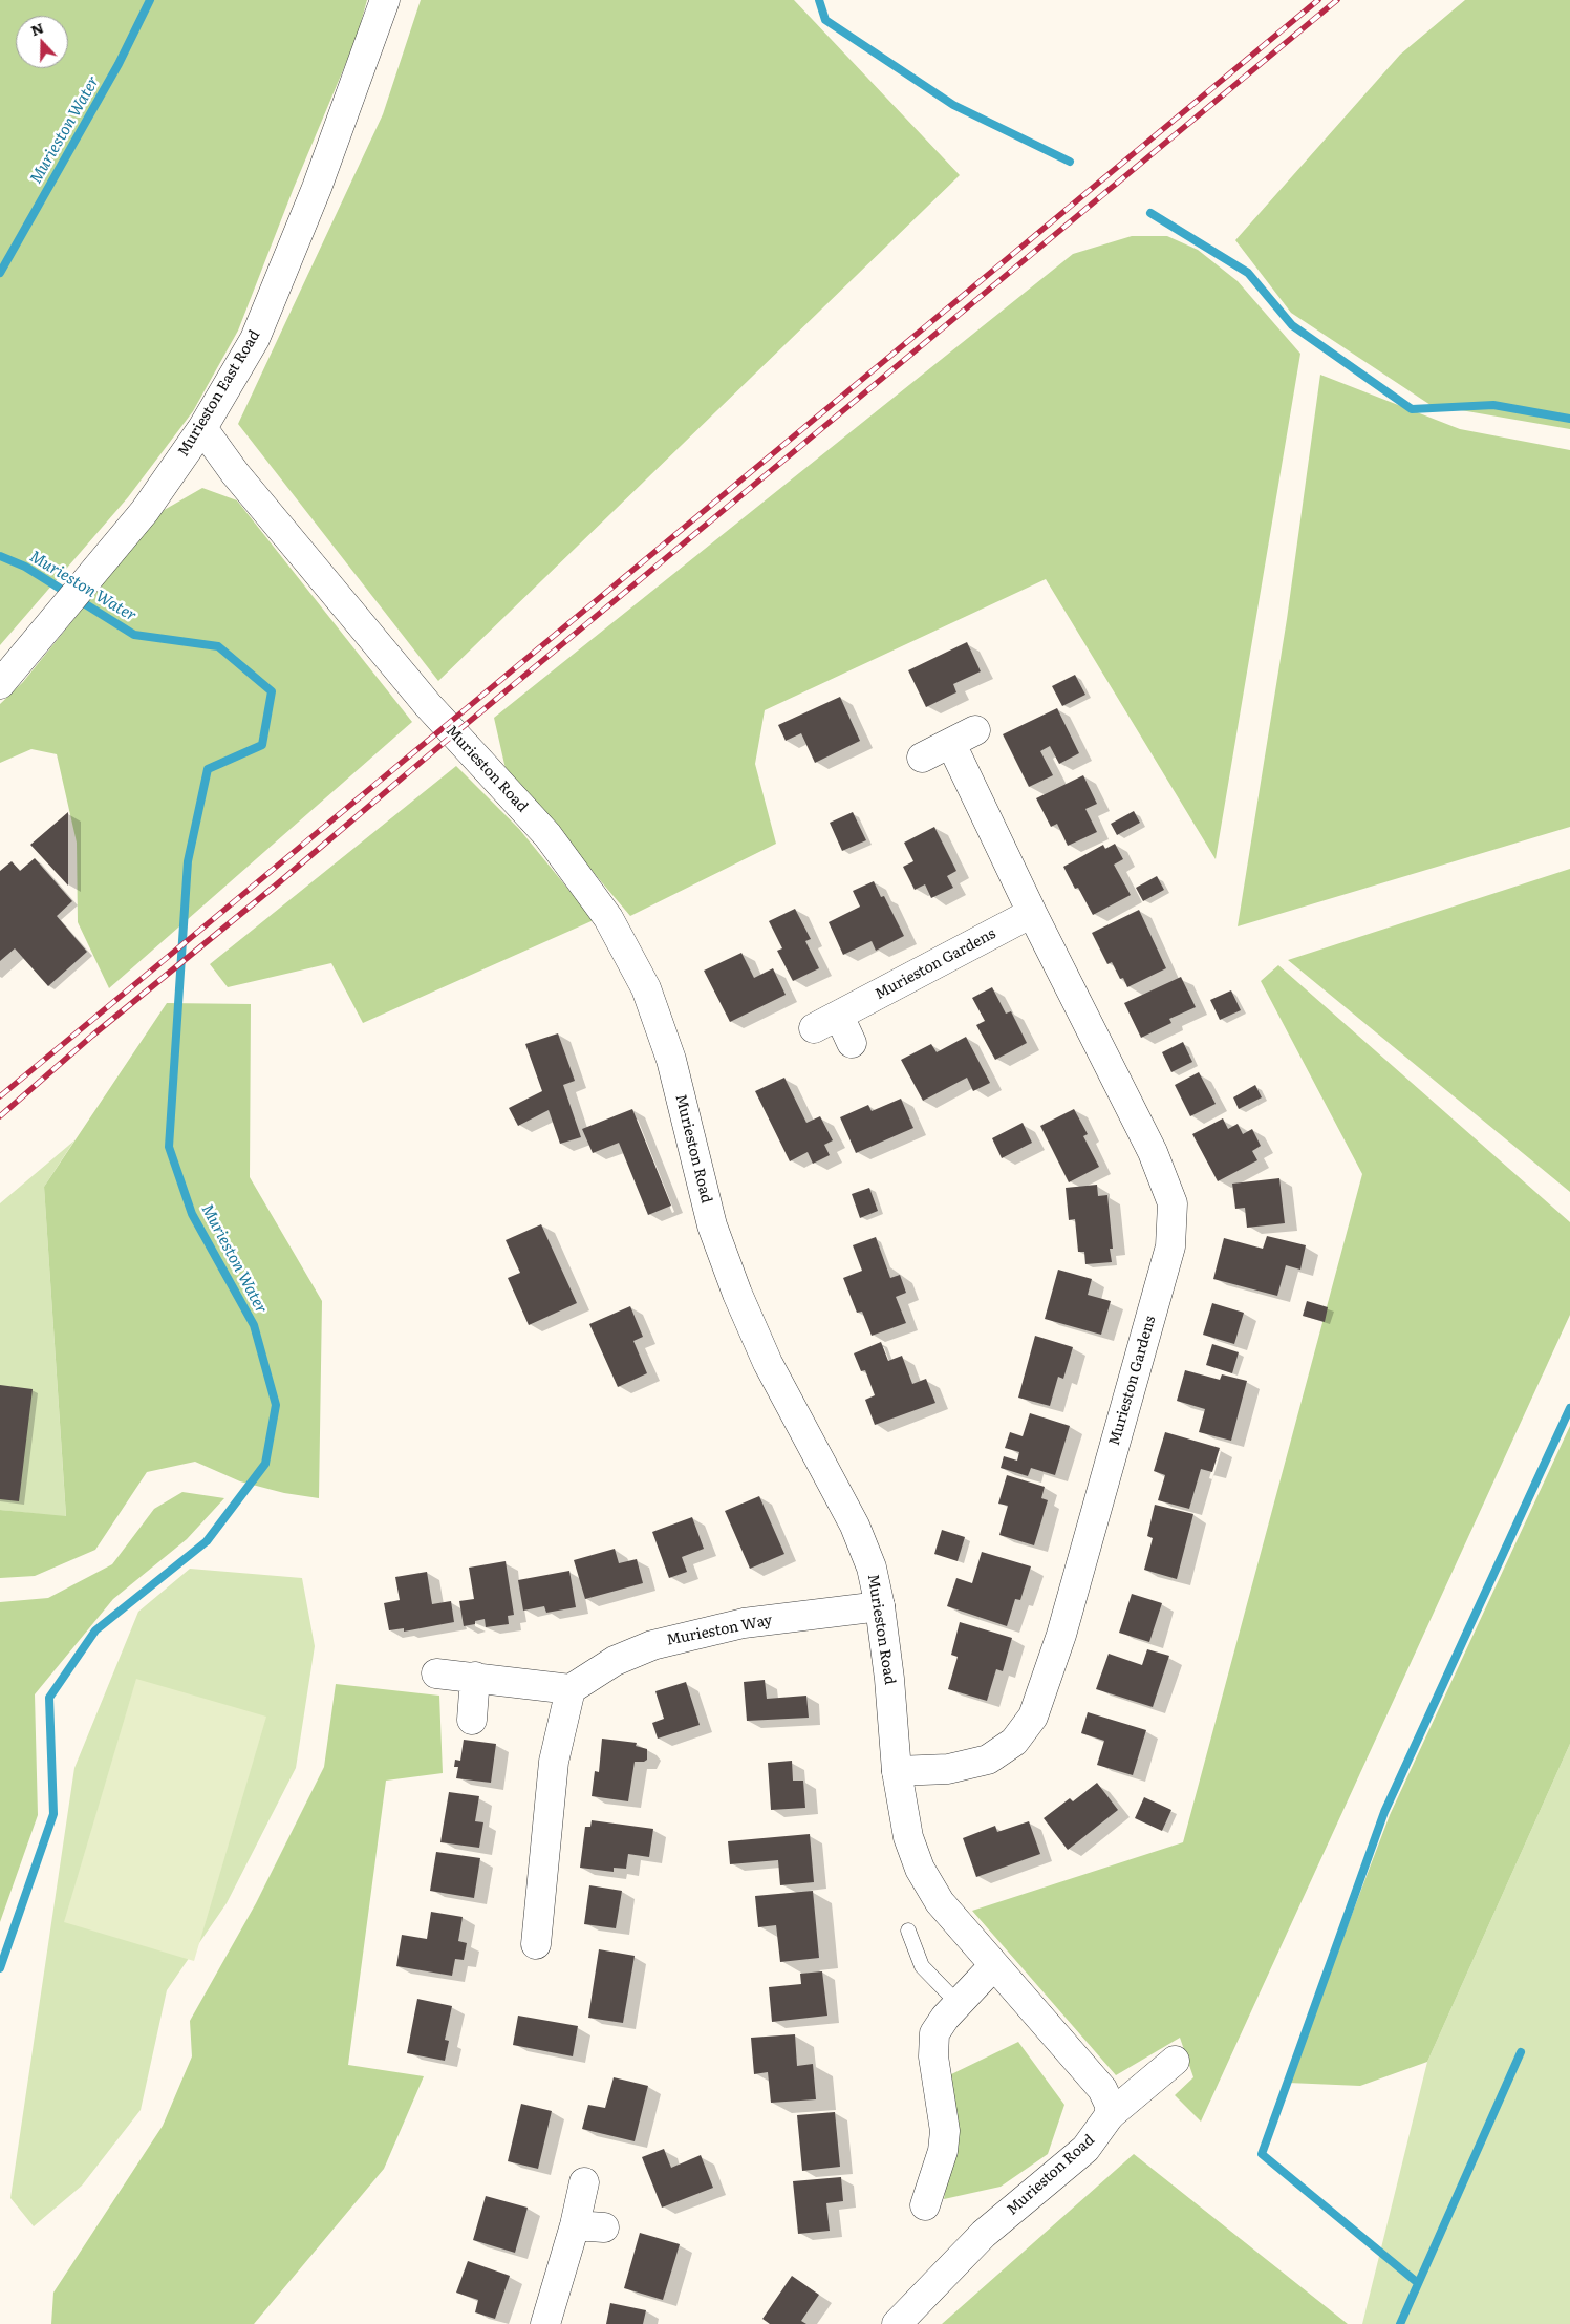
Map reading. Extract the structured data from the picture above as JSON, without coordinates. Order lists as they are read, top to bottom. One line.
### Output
{"streets":{"street":["Murieston East Road","Murieston Road","Murieston Gardens","Murieston Way"]},"crossings":[["Murieston East Road","Murieston Road"],["Murieston Road","Murieston Gardens"],["Murieston Road","Murieston Way"]],"water":["Murieston Water"],"north":"top"}
